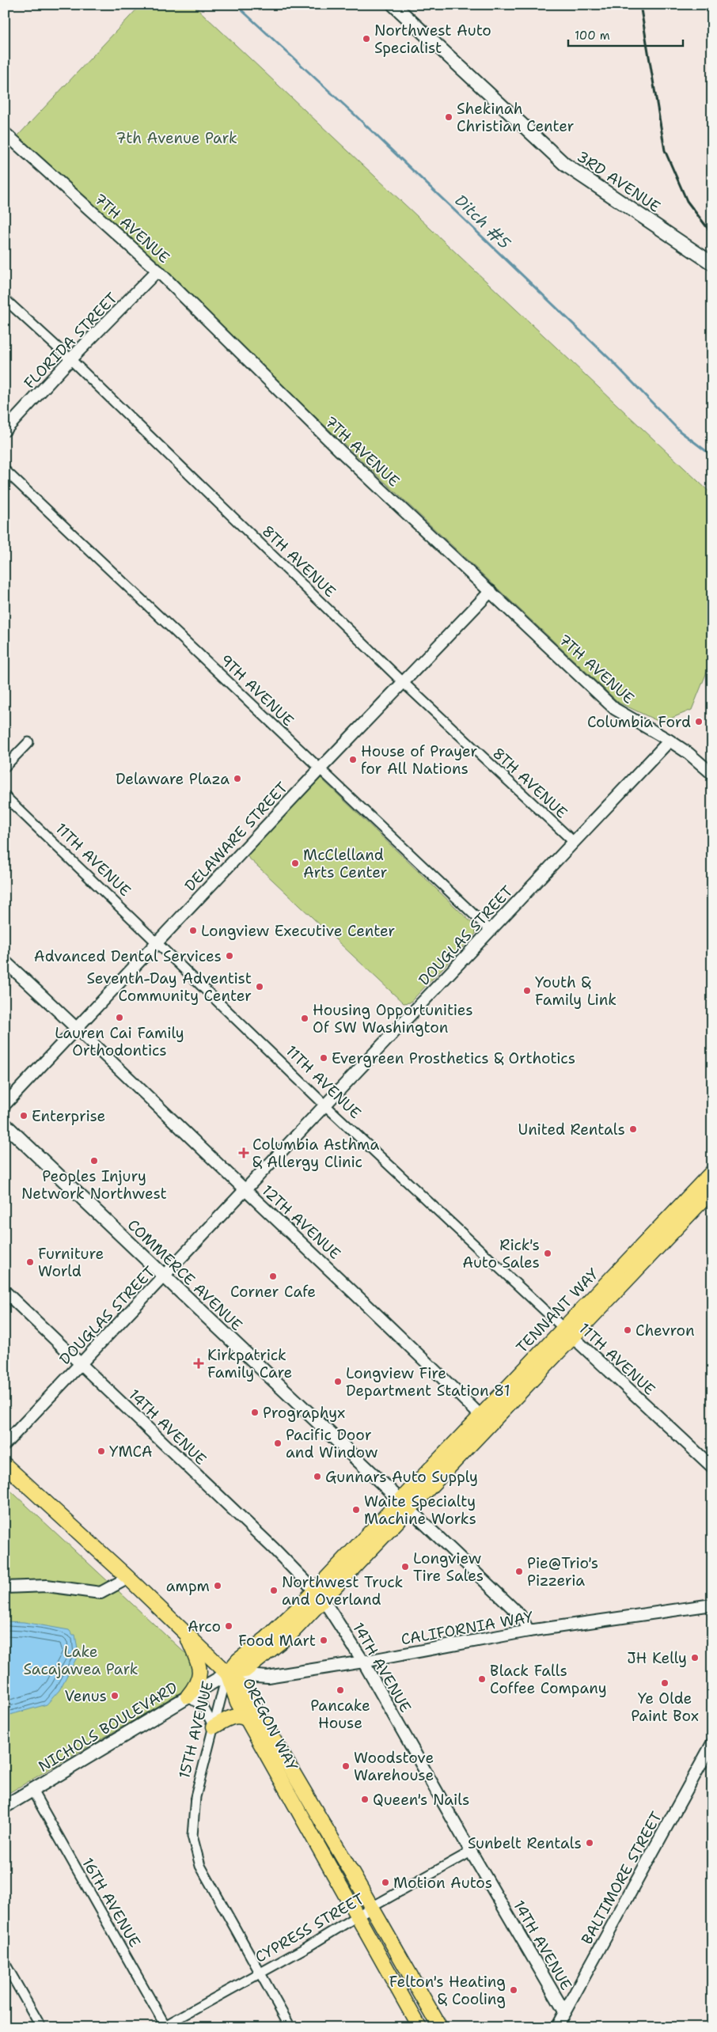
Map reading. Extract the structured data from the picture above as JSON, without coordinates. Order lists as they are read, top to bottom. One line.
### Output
{"streets":{"main road":["3RD AVENUE","COMMERCE AVENUE","TENNANT WAY","OREGON WAY","NICHOLS BOULEVARD","15TH AVENUE"],"street":["7TH AVENUE","FLORIDA STREET","8TH AVENUE","9TH AVENUE","DELAWARE STREET","11TH AVENUE","DOUGLAS STREET","12TH AVENUE","14TH AVENUE","CALIFORNIA WAY","BALTIMORE STREET","16TH AVENUE","CYPRESS STREET"]},"crossings":[["7TH AVENUE","FLORIDA STREET"],["7TH AVENUE","DELAWARE STREET"],["7TH AVENUE","DOUGLAS STREET"],["FLORIDA STREET","8TH AVENUE"],["8TH AVENUE","DELAWARE STREET"],["8TH AVENUE","DOUGLAS STREET"],["9TH AVENUE","DELAWARE STREET"],["9TH AVENUE","DOUGLAS STREET"],["DELAWARE STREET","11TH AVENUE"],["DELAWARE STREET","12TH AVENUE"],["11TH AVENUE","DOUGLAS STREET"],["11TH AVENUE","TENNANT WAY"],["DOUGLAS STREET","12TH AVENUE"],["DOUGLAS STREET","COMMERCE AVENUE"],["DOUGLAS STREET","14TH AVENUE"],["12TH AVENUE","TENNANT WAY"],["COMMERCE AVENUE","TENNANT WAY"],["COMMERCE AVENUE","CALIFORNIA WAY"],["TENNANT WAY","14TH AVENUE"],["TENNANT WAY","CALIFORNIA WAY"],["TENNANT WAY","OREGON WAY"],["TENNANT WAY","NICHOLS BOULEVARD"],["TENNANT WAY","15TH AVENUE"],["14TH AVENUE","CALIFORNIA WAY"],["14TH AVENUE","BALTIMORE STREET"],["14TH AVENUE","CYPRESS STREET"],["CALIFORNIA WAY","OREGON WAY"],["CALIFORNIA WAY","NICHOLS BOULEVARD"],["CALIFORNIA WAY","15TH AVENUE"],["OREGON WAY","NICHOLS BOULEVARD"],["OREGON WAY","15TH AVENUE"],["OREGON WAY","CYPRESS STREET"],["NICHOLS BOULEVARD","15TH AVENUE"],["NICHOLS BOULEVARD","16TH AVENUE"],["15TH AVENUE","CYPRESS STREET"],["16TH AVENUE","CYPRESS STREET"]],"water":["Ditch #5"],"parks":["7th Avenue Park","Lake Sacajawea Park"],"places":{"other":["Northwest Auto Specialist","Shekinah Christian Center","Columbia Ford","House of Prayer for All Nations","Delaware Plaza","McClelland Arts Center","Longview Executive Center","Advanced Dental Services","Seventh-Day Adventist Community Center","Youth & Family Link","Lauren Cai Family Orthodontics","Housing Opportunities Of SW Washington","Evergreen Prosthetics & Orthotics","Enterprise","United Rentals","Peoples Injury Network Northwest","Rick's Auto Sales","Furniture World","Corner Cafe","Chevron","Longview Fire Department Station 81","Prographyx","Pacific Door and Window","YMCA","Gunnars Auto Supply","Waite Specialty Machine Works","Longview Tire Sales","Pie@Trio's Pizzeria","ampm","Northwest Truck and Overland","Arco","Food Mart","JH Kelly","Black Falls Coffee Company","Ye Olde Paint Box","Pancake House","Venus","Woodstove Warehouse","Queen's Nails","Sunbelt Rentals","Motion Autos","Felton's Heating & Cooling"],"health":["Columbia Asthma & Allergy Clinic","Kirkpatrick Family Care"]},"scale_bar":"100 m"}
